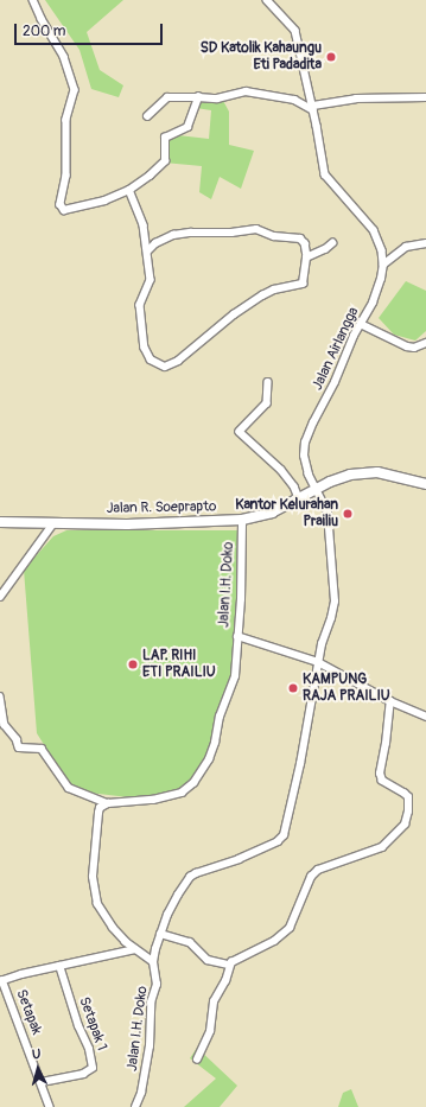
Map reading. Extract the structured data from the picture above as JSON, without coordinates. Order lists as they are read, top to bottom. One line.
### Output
{"streets":{"highway":["Jalan R. Soeprapto"],"street":["Jalan Airlangga","Jalan I.H. Doko","Setapak","Setapak 1"]},"crossings":[["Jalan Airlangga","Jalan R. Soeprapto"],["Jalan R. Soeprapto","Jalan I.H. Doko"],["Setapak","Setapak 1"]],"places":["SD Katolik Kahaungu Eti Padadita","Kantor Kelurahan Prailiu","LAP. RIHI ETI PRAILIU","KAMPUNG RAJA PRAILIU"],"scale_bar":"200 m","north":"top"}
